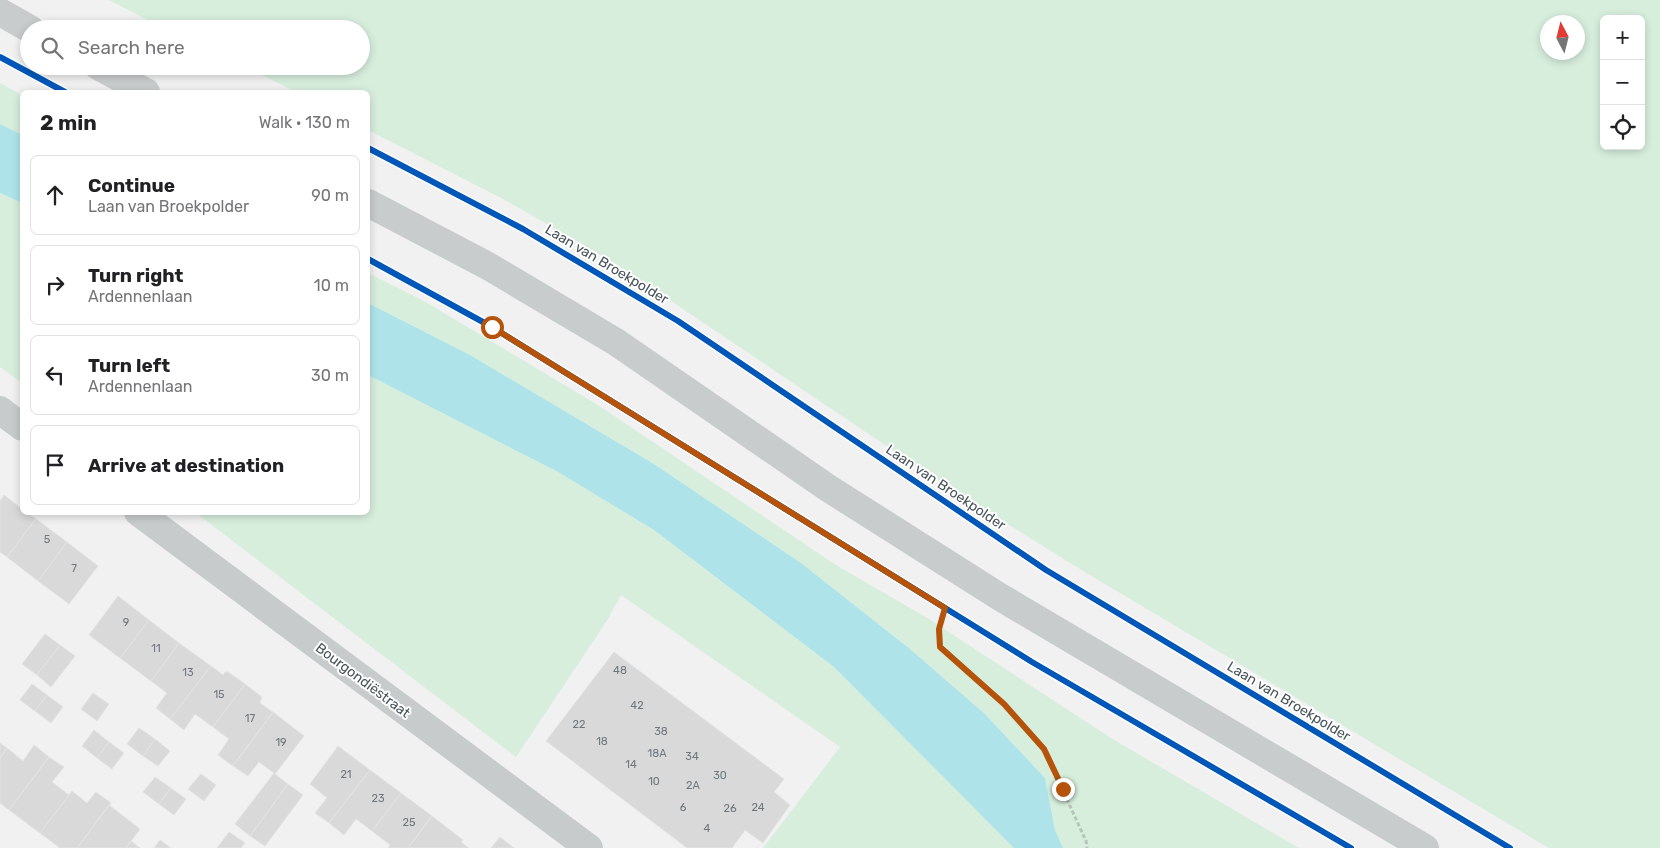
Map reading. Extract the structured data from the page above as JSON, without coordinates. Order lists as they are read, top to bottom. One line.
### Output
{"streets":{"street":["Bourgondiëstraat"],"cycle path":["Laan van Broekpolder"]},"house_numbers":["5","7","9","11","48","13","15","42","17","22","38","18","19","18A","34","14","21","30","10","2A","23","6","24","26","25","4"],"north":"top","page":{"map_buttons":["+","−"],"search":"Search here","heading":["2 min","Walk · 130 m"],"list":[["Continue","Laan van Broekpolder","90 m"],["Turn right","Ardennenlaan","10 m"],["Turn left","Ardennenlaan","30 m"],"Arrive at destination"]}}
